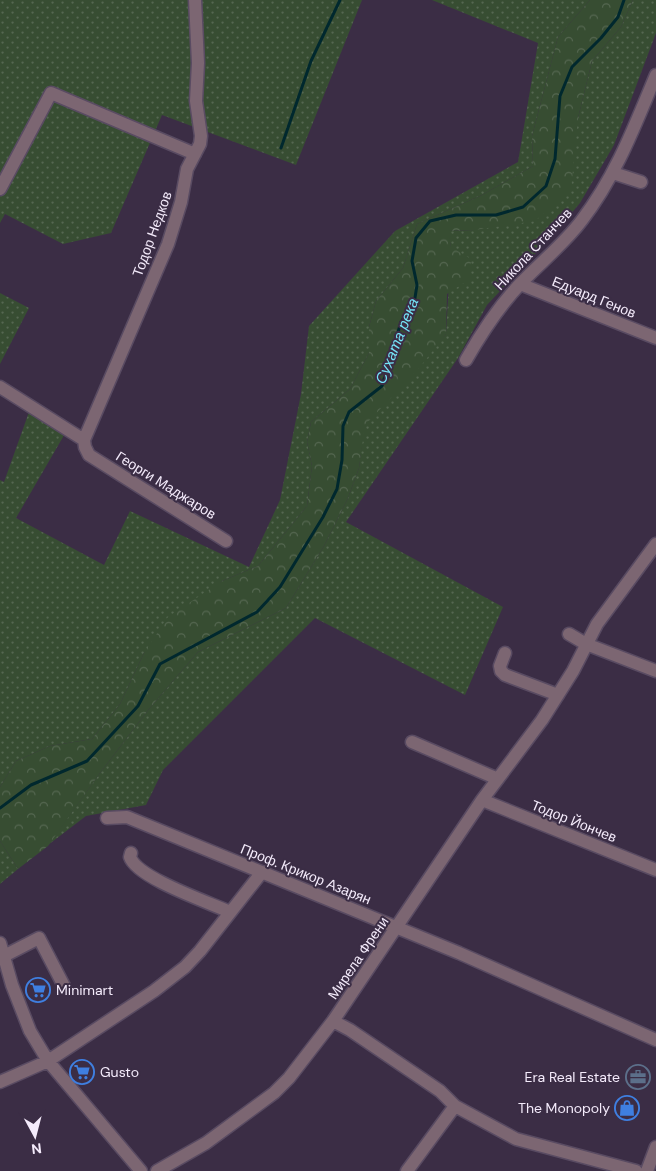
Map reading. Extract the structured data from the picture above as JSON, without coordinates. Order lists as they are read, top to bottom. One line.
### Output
{"streets":{"street":["Тодор Недков","Никола Станчев","Едуард Генов","Георги Маджаров","Тодор Йончев","Проф. Крикор Азарян","Мирела Френи"]},"crossings":[["Тодор Недков","Георги Маджаров"],["Никола Станчев","Едуард Генов"],["Тодор Йончев","Мирела Френи"],["Проф. Крикор Азарян","Мирела Френи"]],"water":["Сухата река"],"places":{"supermarket":["Minimart","Gusto"],"office":["Era Real Estate"],"shop":["The Monopoly"]},"north":"bottom"}
